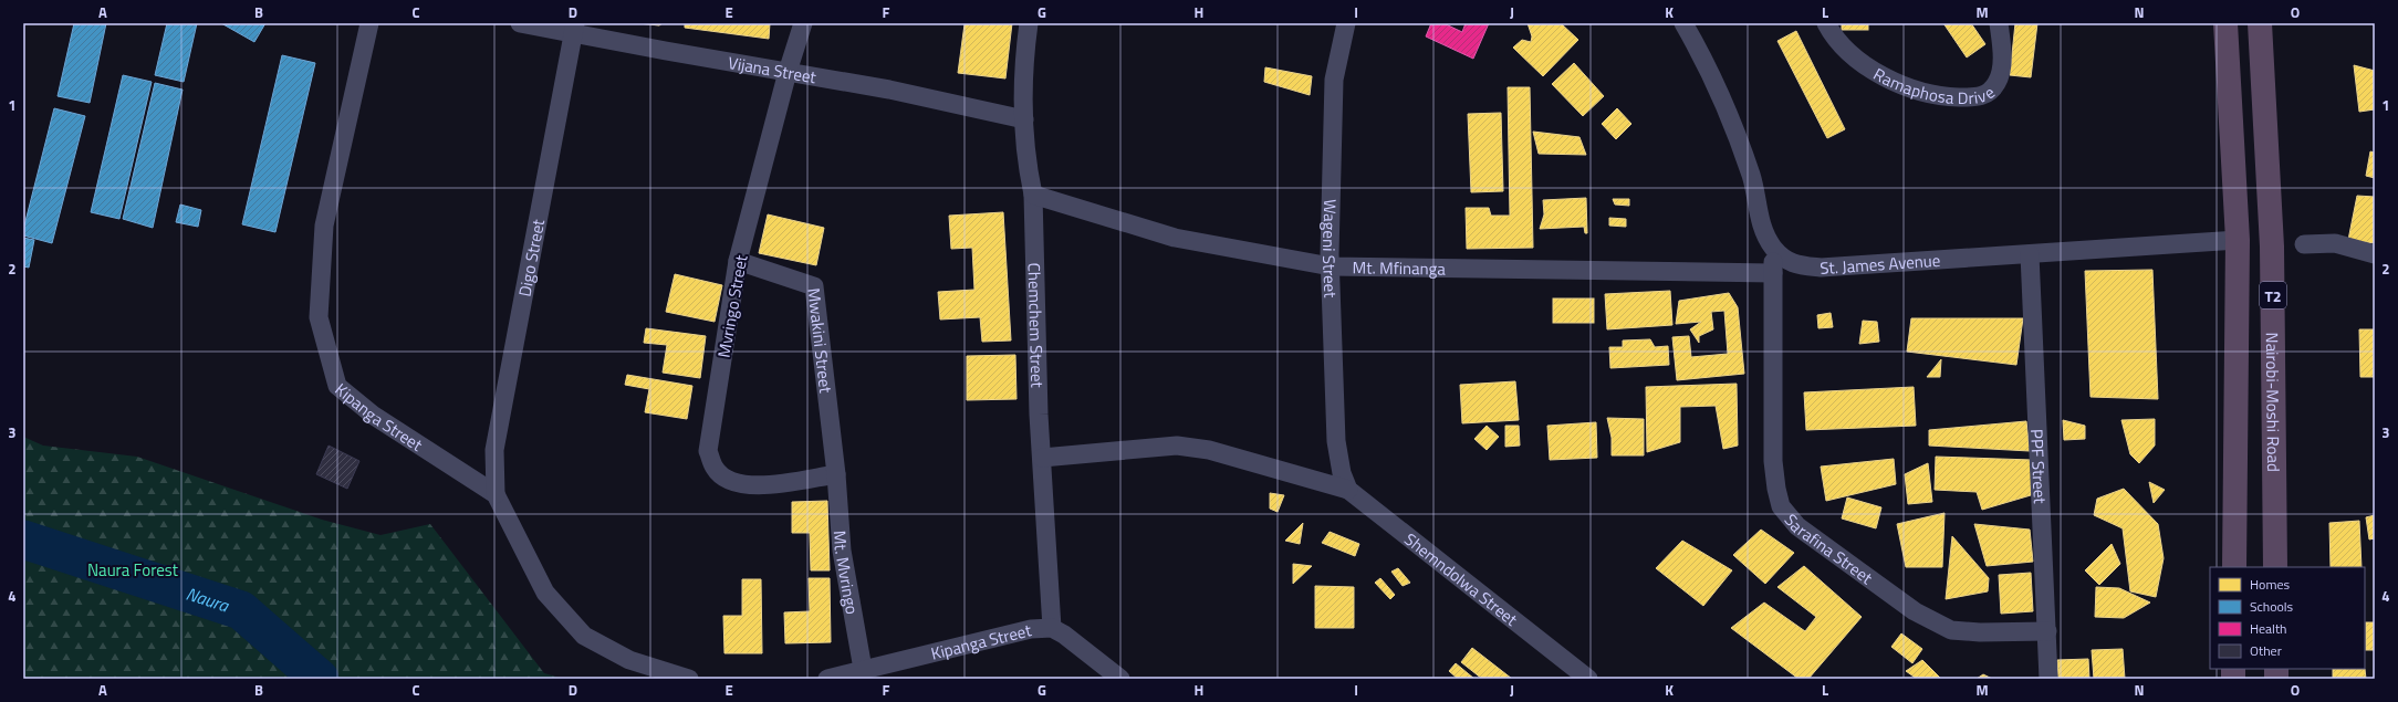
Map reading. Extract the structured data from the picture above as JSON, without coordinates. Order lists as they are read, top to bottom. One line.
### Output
{"streets":{"highway":["T2","Nairobi-Moshi Road"],"street":["Vijana Street","Ramaphosa Drive","Wageni Street","Digo Street","St. James Avenue","Mt. Mfinanga","Mvringo Street","Chemchem Street","Mwakini Street","Kipanga Street","PPF Street","Sarafina Street","Mt. Mvringo","Shemndolwa Street"]},"crossings":[["Vijana Street","Digo Street"],["Vijana Street","Mvringo Street"],["Vijana Street","Chemchem Street"],["Wageni Street","Mt. Mfinanga"],["Wageni Street","Shemndolwa Street"],["Digo Street","Kipanga Street"],["St. James Avenue","T2"],["St. James Avenue","PPF Street"],["St. James Avenue","Sarafina Street"],["Mt. Mfinanga","Chemchem Street"],["Mt. Mfinanga","Sarafina Street"],["Mvringo Street","Mwakini Street"],["Mvringo Street","Mt. Mvringo"],["Chemchem Street","Kipanga Street"],["Mwakini Street","Mt. Mvringo"],["Kipanga Street","Mt. Mvringo"],["PPF Street","Sarafina Street"]],"water":["Naura"],"parks":["Naura Forest"],"legend":["Homes","Schools","Health","Other"],"grid":{"columns":["A","B","C","D","E","F","G","H","I","J","K","L","M","N","O"],"rows":["1","2","3","4"]}}
